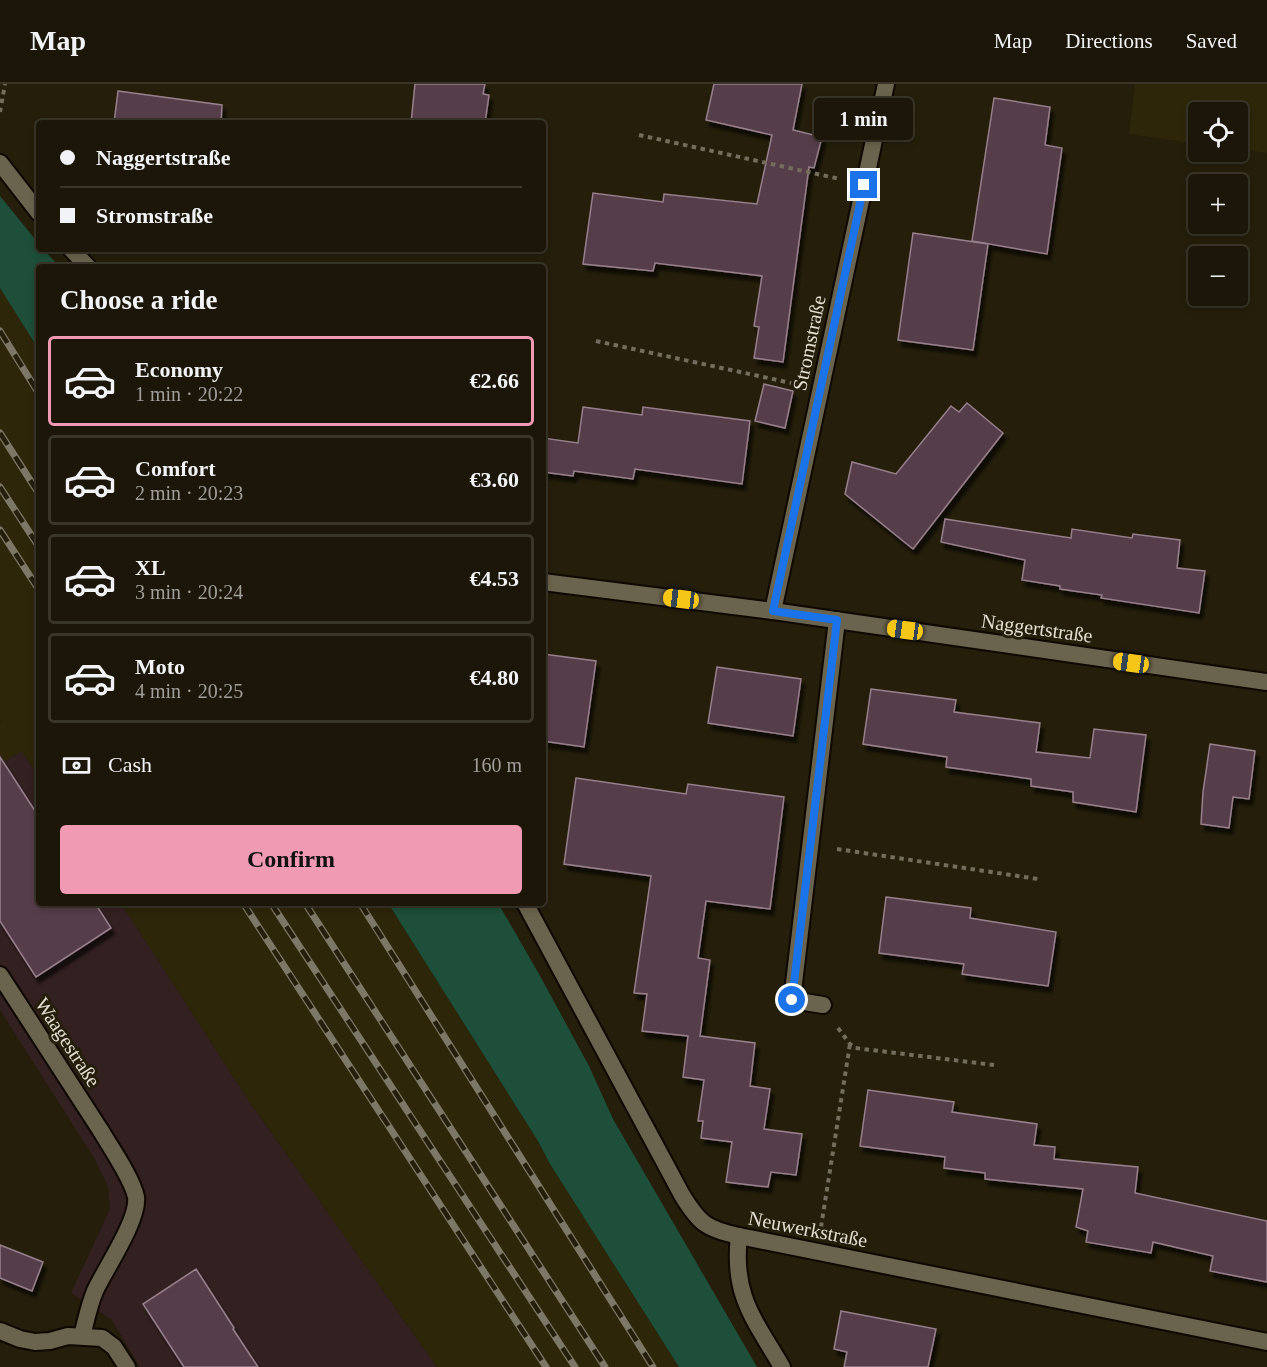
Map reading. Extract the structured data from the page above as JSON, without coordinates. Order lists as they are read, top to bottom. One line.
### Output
{"streets":{"street":["Stromstraße","Naggertstraße","Waagestraße","Neuwerkstraße"]},"crossings":[["Stromstraße","Naggertstraße"]],"page":{"header":"Map","nav":["Map","Directions","Saved"],"bubble":"1 min","map_buttons":["+","−"],"banner":["Naggertstraße","Stromstraße"],"heading":"Choose a ride","list":[{"name":"Economy","note":"1 min · 20:22","value":"€2.66"},{"name":"Comfort","note":"2 min · 20:23","value":"€3.60"},{"name":"XL","note":"3 min · 20:24","value":"€4.53"},{"name":"Moto","note":"4 min · 20:25","value":"€4.80"}],"pay":["Cash","160 m"],"buttons":"Confirm"}}
